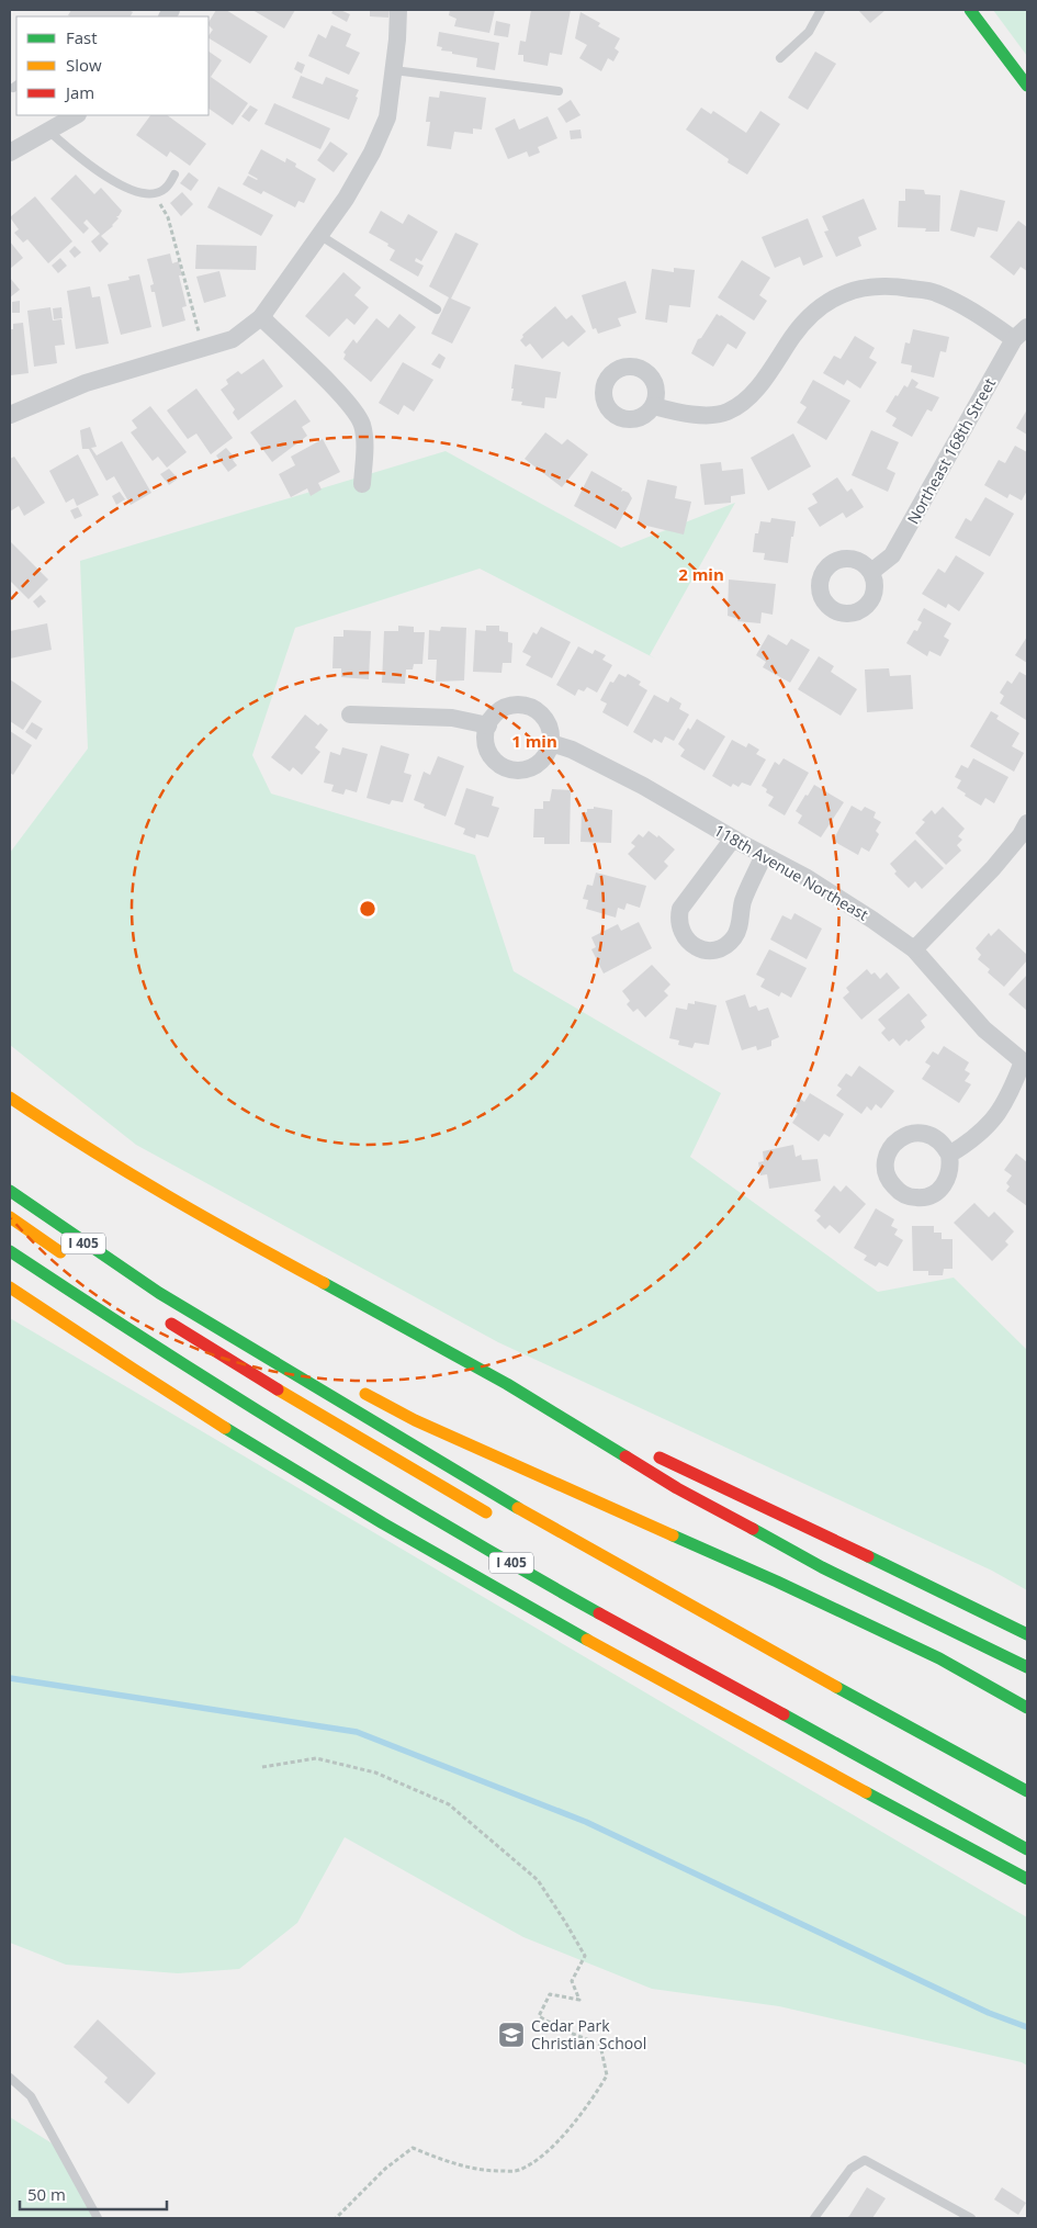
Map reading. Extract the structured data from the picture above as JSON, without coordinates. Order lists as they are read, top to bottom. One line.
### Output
{"streets":{"main road":["I 405"],"street":["Northeast 168th Street","118th Avenue Northeast"]},"places":{"school or university":["Cedar Park Christian School"]},"legend":["Fast","Slow","Jam"],"scale_bar":"50 m","rings":["2 min","1 min"]}
